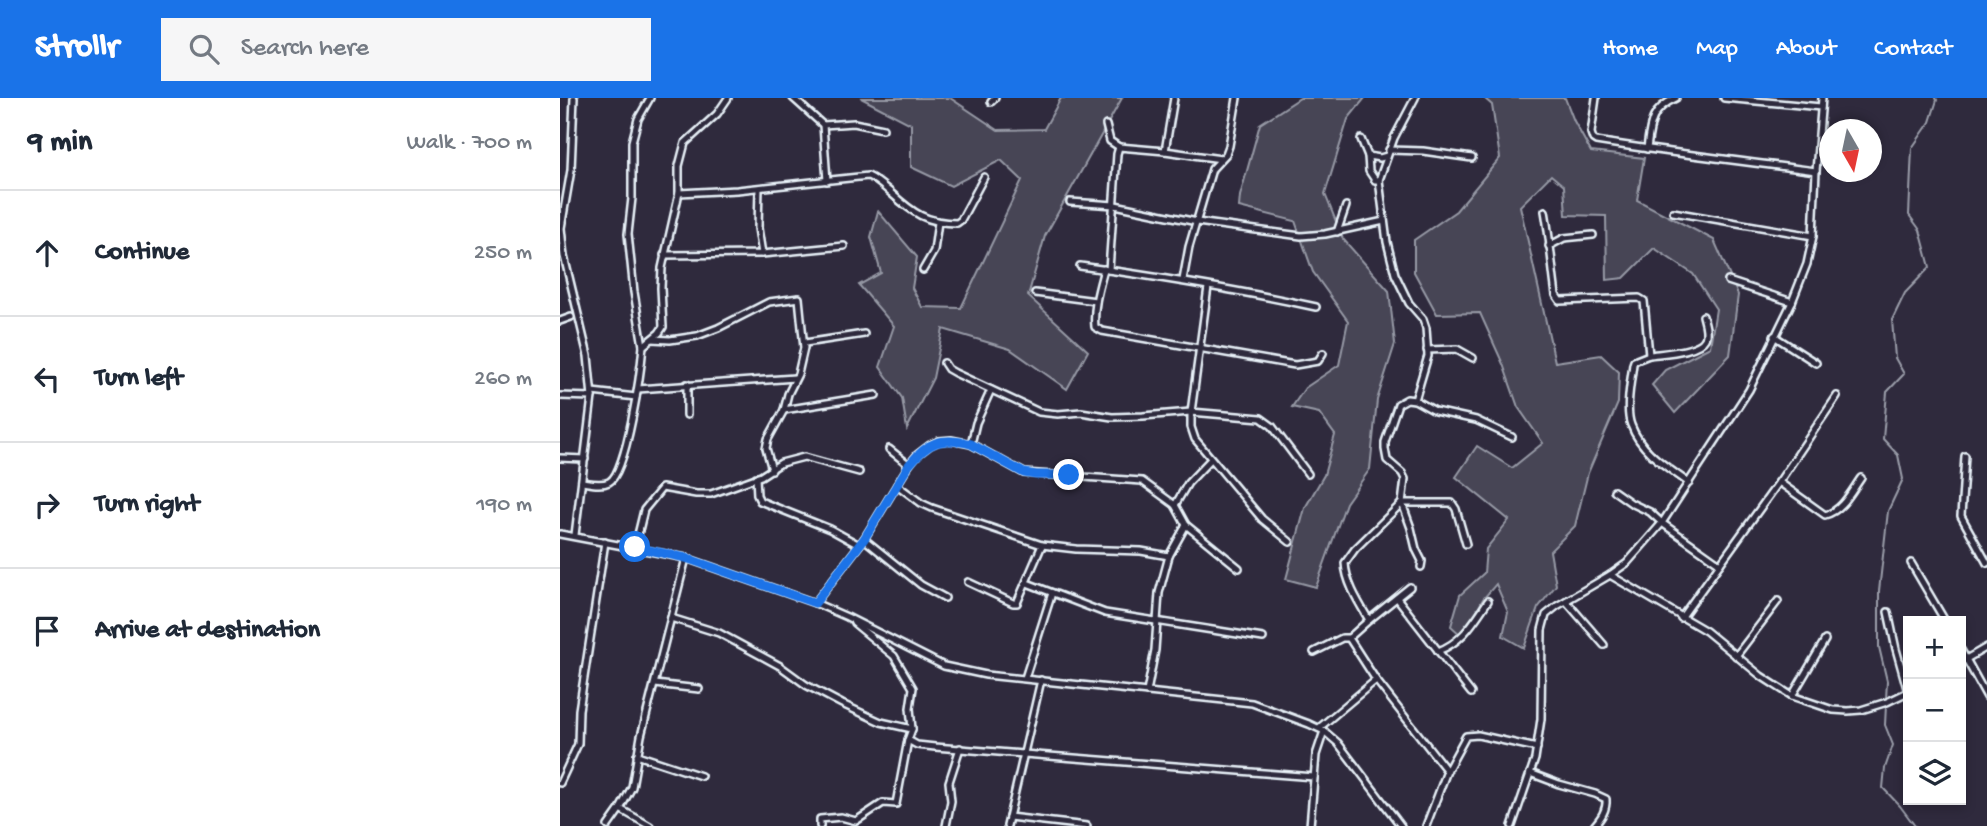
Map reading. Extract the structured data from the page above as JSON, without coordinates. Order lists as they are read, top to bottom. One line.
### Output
{"north":"bottom","page":{"header":"Strollr","search":"Search here","nav":["Home","Map","About","Contact"],"heading":["9 min","Walk · 700 m"],"list":[["Continue","250 m"],["Turn left","260 m"],["Turn right","190 m"],"Arrive at destination"],"map_buttons":["+","−"]}}
